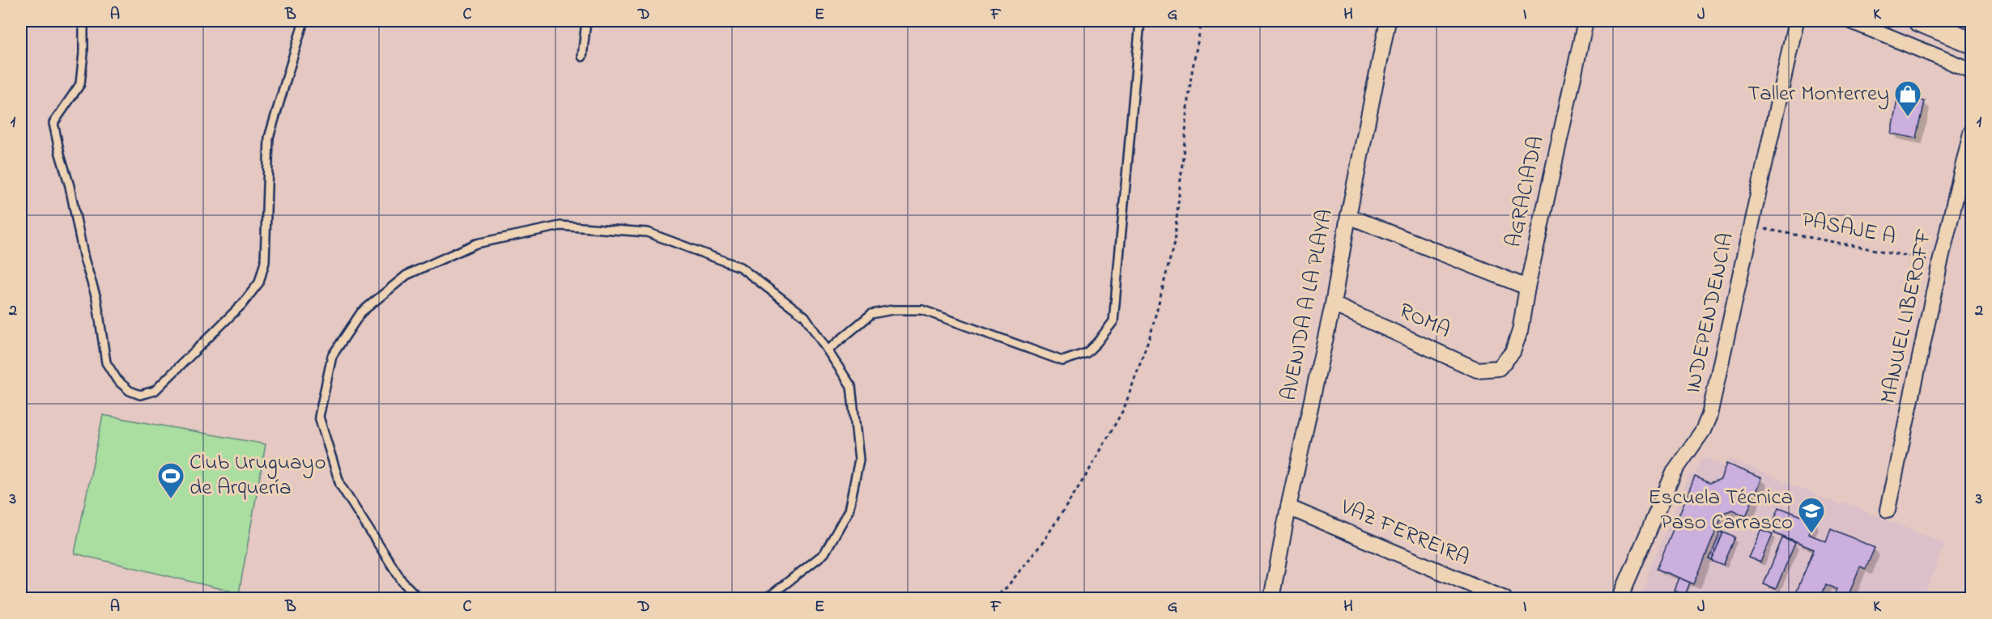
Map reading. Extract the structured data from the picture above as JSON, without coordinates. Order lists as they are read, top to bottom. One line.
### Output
{"streets":{"street":["AGRACIADA","AVENIDA A LA PLAYA","INDEPENDENCIA","MANUEL LIBEROFF","ROMA","VAZ FERREIRA"],"path":["PASAJE A"]},"crossings":[["AGRACIADA","ROMA"],["PASAJE A","INDEPENDENCIA"],["PASAJE A","MANUEL LIBEROFF"],["AVENIDA A LA PLAYA","ROMA"],["AVENIDA A LA PLAYA","VAZ FERREIRA"]],"places":{"shop":["Taller Monterrey"],"sports":["Club Uruguayo de Arquería"],"school or university":["Escuela Técnica Paso Carrasco"]},"grid":{"columns":["A","B","C","D","E","F","G","H","I","J","K"],"rows":["1","2","3"]}}
